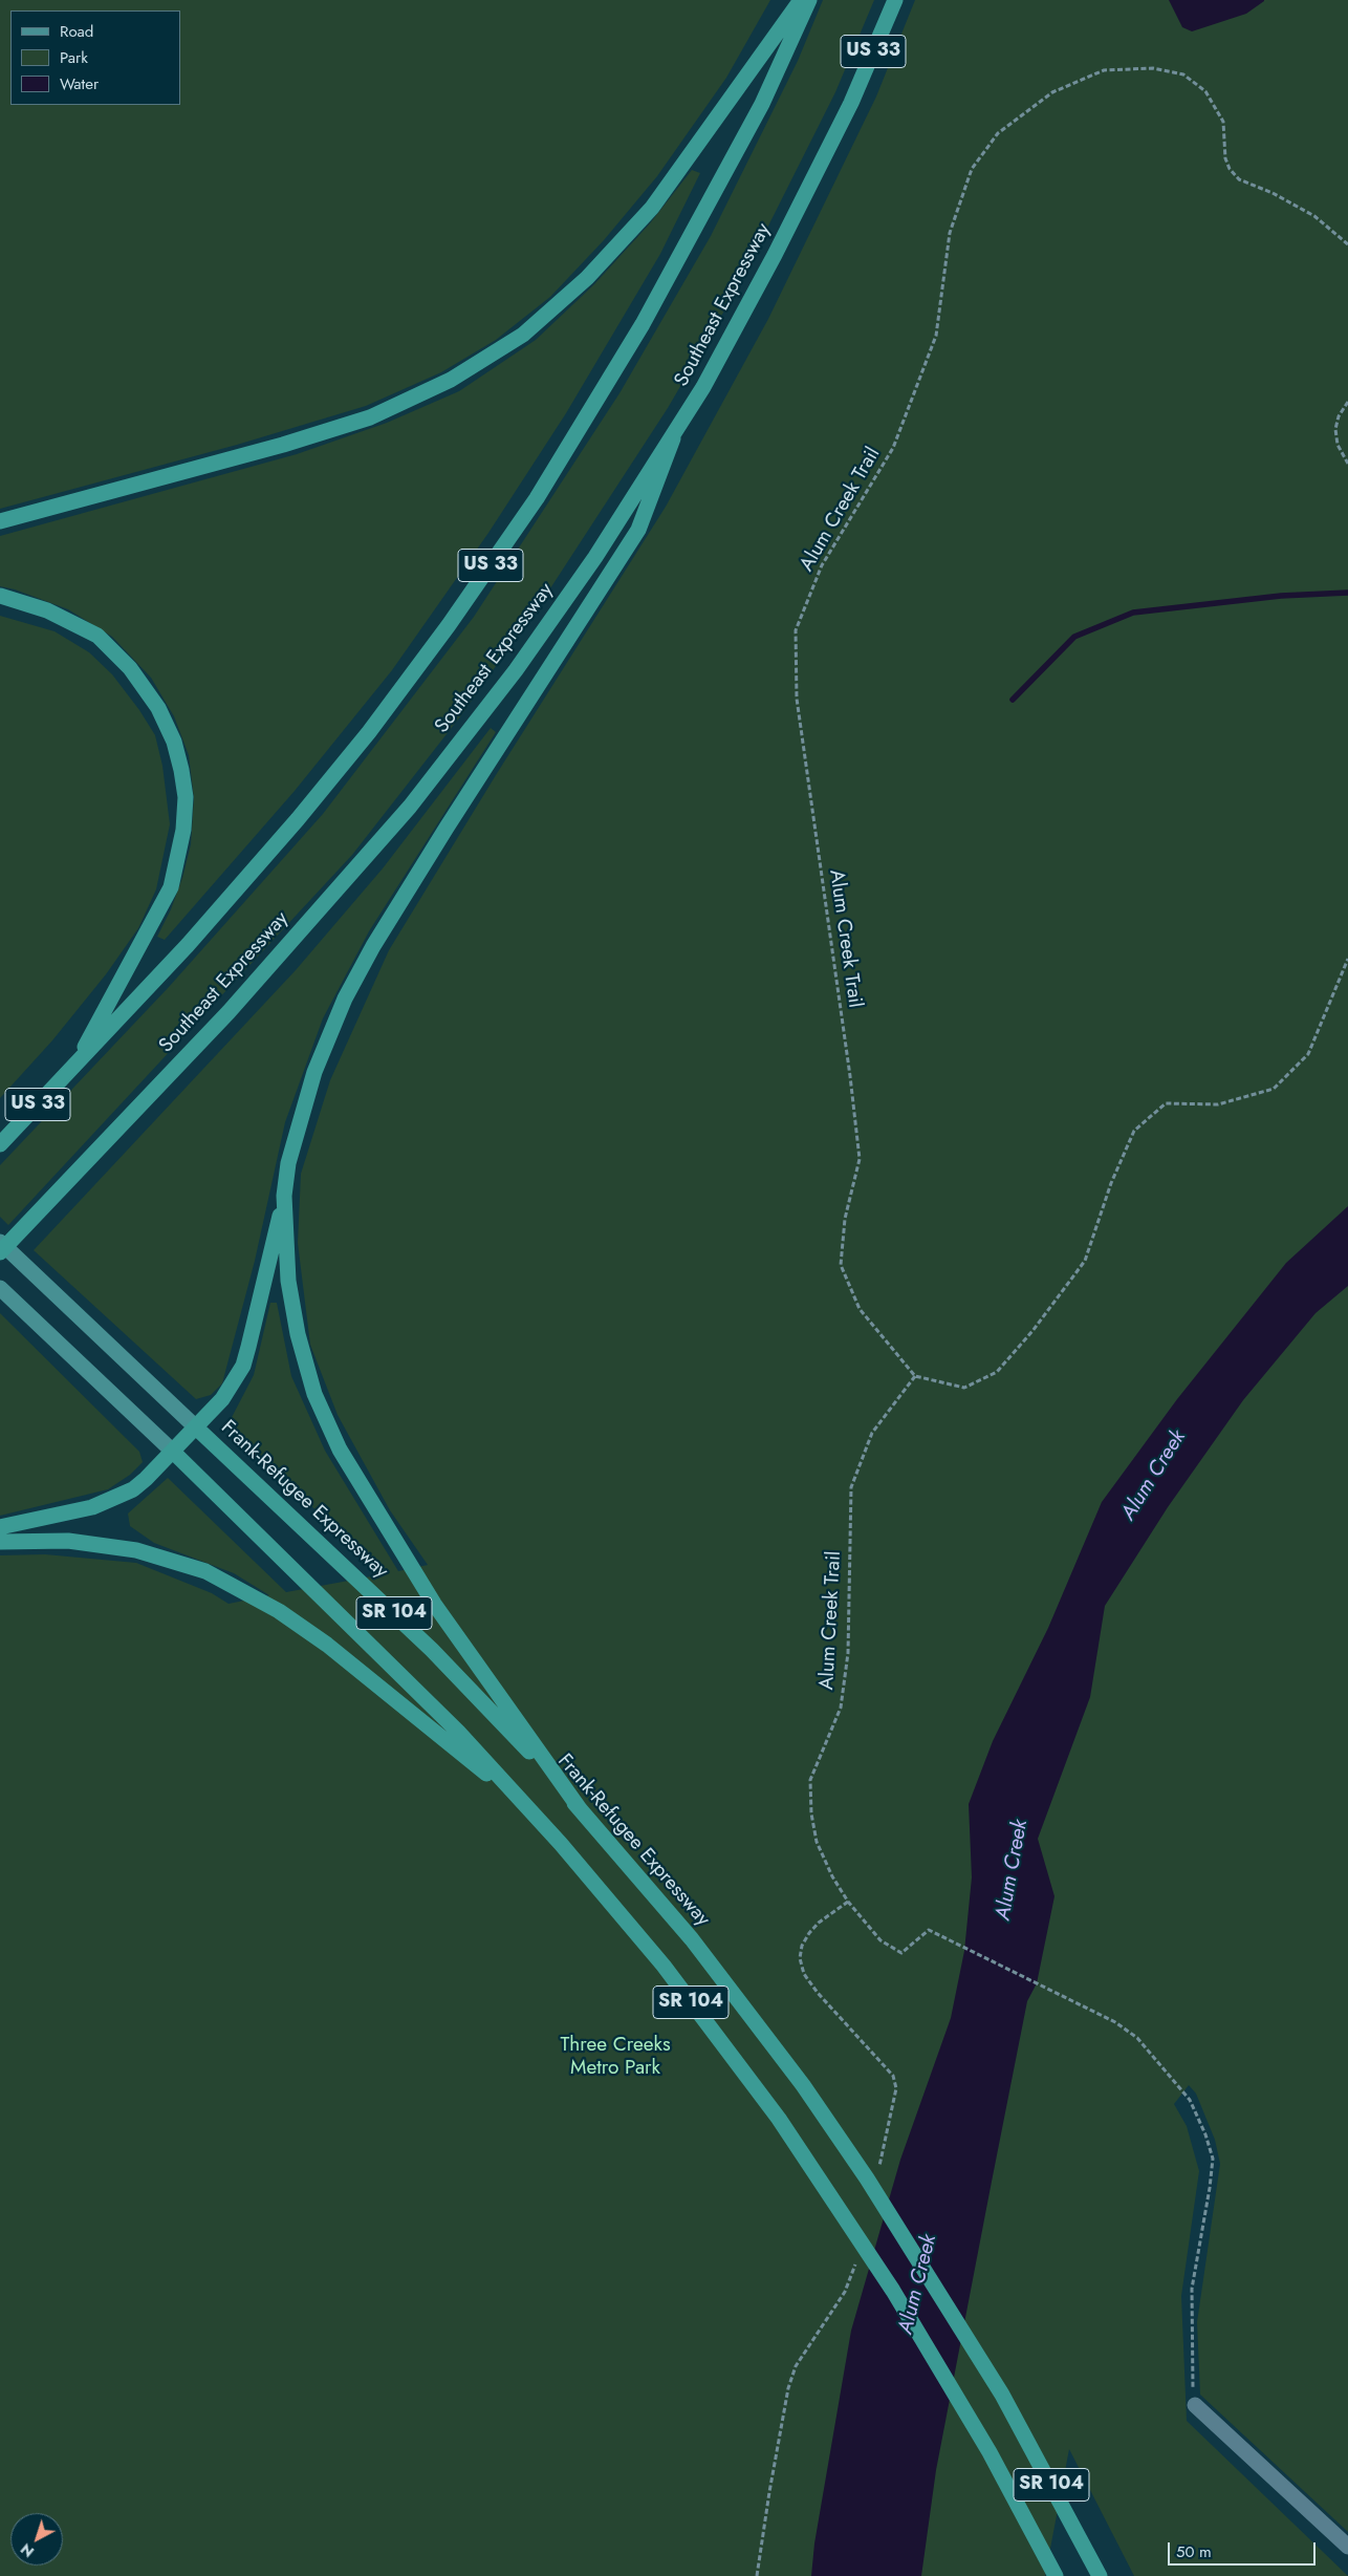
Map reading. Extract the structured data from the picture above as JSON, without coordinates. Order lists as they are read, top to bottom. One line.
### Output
{"streets":{"highway":["US 33","Southeast Expressway","Frank-Refugee Expressway","SR 104"],"path":["Alum Creek Trail"]},"water":["Alum Creek"],"parks":["Three Creeks Metro Park"],"legend":["Road","Park","Water"],"scale_bar":"50 m","north":"bottom left"}
